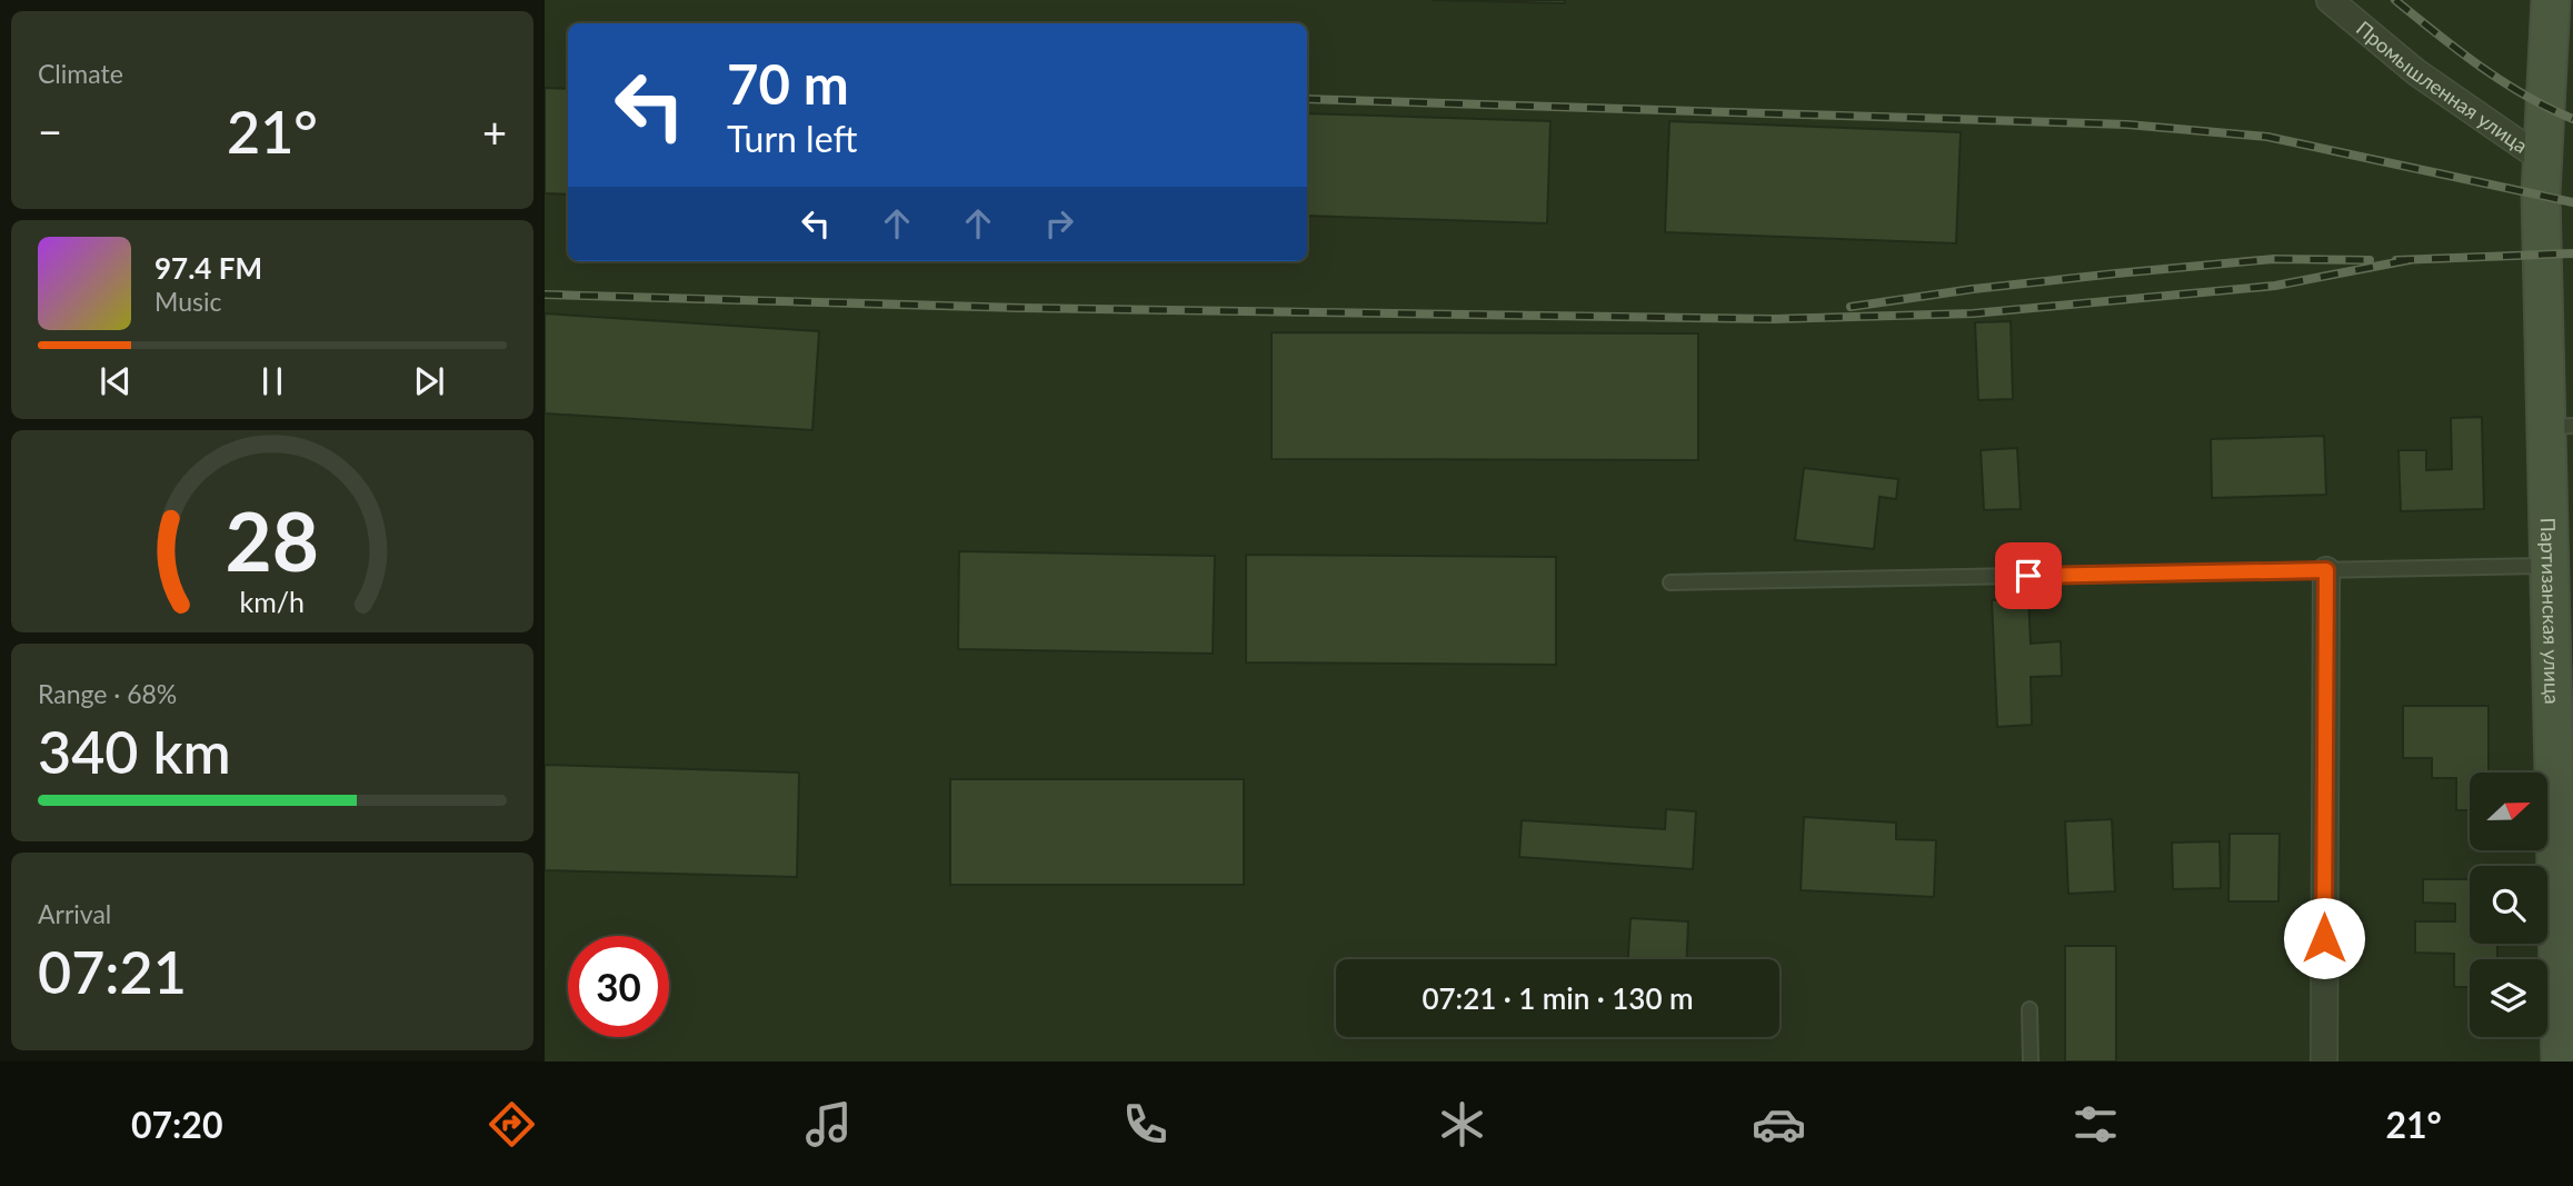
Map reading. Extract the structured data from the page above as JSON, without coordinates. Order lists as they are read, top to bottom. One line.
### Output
{"streets":{"street":["Промышленная улица","Партизанская улица"]},"crossings":[["Промышленная улица","Партизанская улица"]],"north":"right","page":{"tile":["Climate",["Range · 68%","340 km"],["Arrival","07:21"]],"turn":["70 m","Turn left"],"heat":["−","21°","+"],"song":["97.4 FM","Music"],"limit":"30","trip":"07:21 · 1 min · 130 m","tabs":["07:20","21°"],"gauge":["28","km/h"]}}
